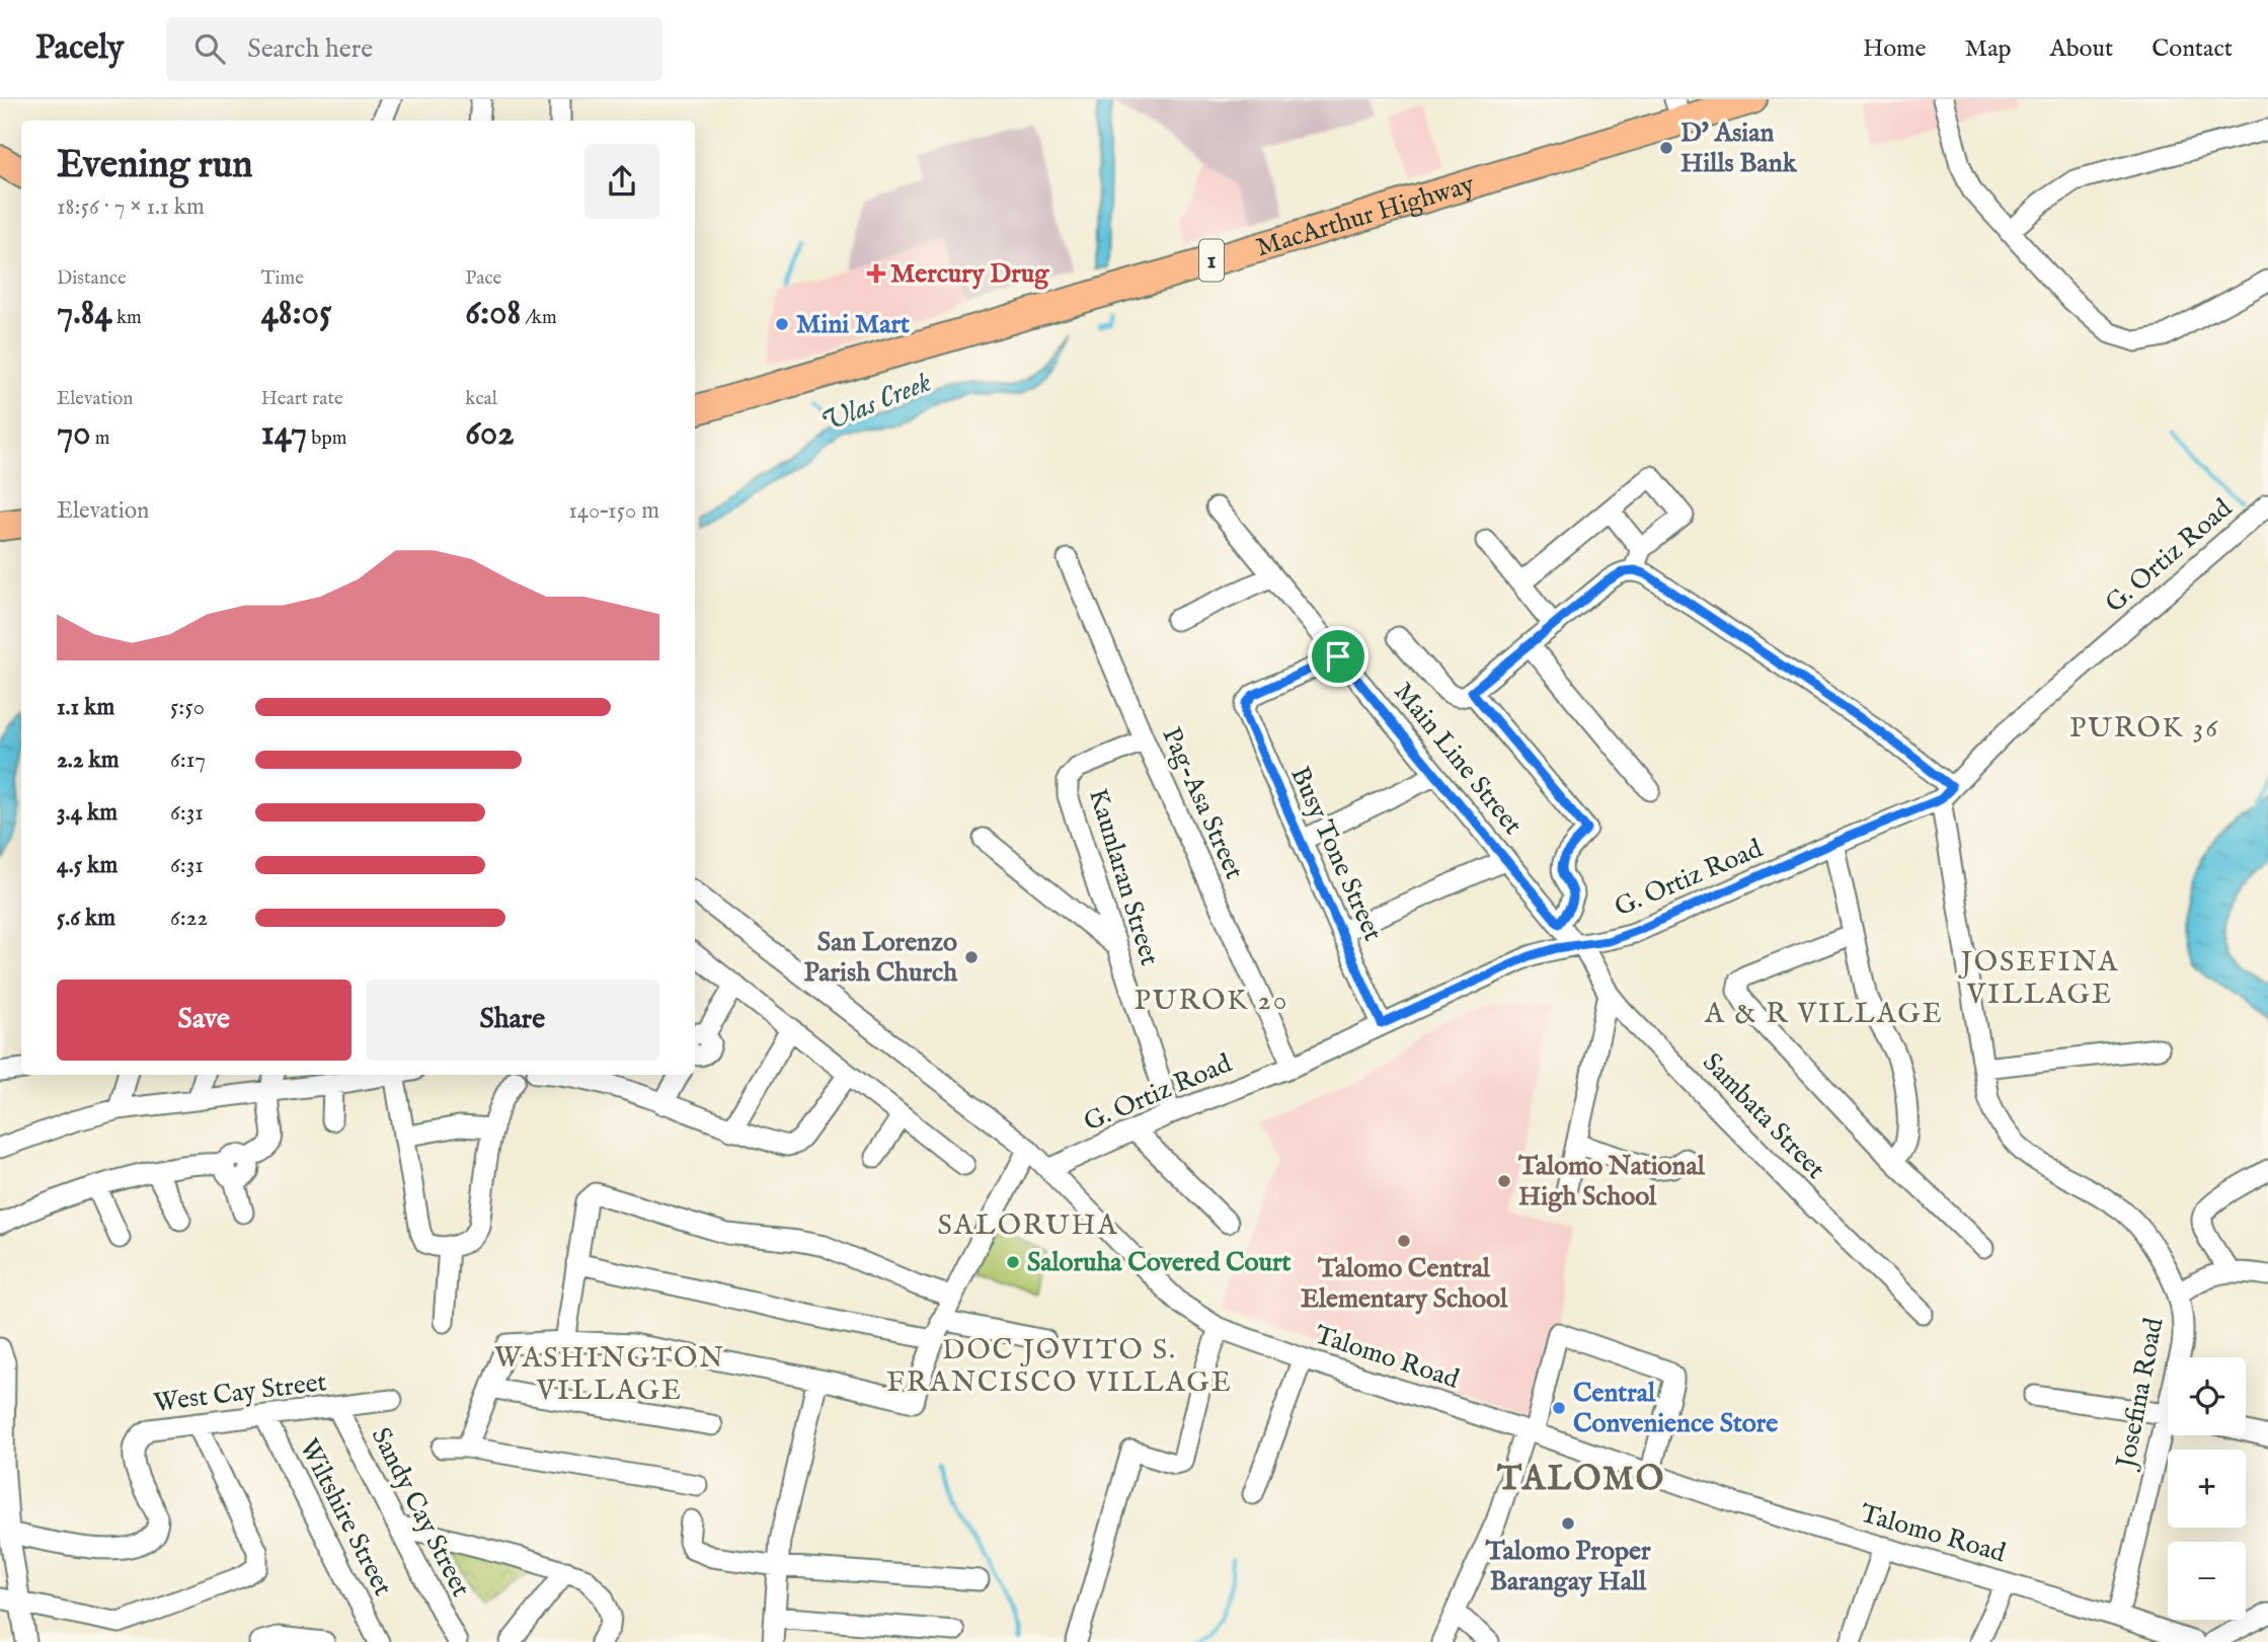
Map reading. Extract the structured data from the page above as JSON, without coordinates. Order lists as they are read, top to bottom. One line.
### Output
{"streets":{"highway":["MacArthur Highway","1"],"street":["G. Ortiz Road","Main Line Street","Pag-Asa Street","Busy Tone Street","Kaunlaran Street","Sambata Street","Talomo Road","West Cay Street","Josefina Road","Sandy Cay Street","Wiltshire Street"]},"crossings":[["G. Ortiz Road","Main Line Street"],["G. Ortiz Road","Pag-Asa Street"],["G. Ortiz Road","Busy Tone Street"],["G. Ortiz Road","Kaunlaran Street"],["G. Ortiz Road","Sambata Street"],["G. Ortiz Road","Talomo Road"],["G. Ortiz Road","Josefina Road"],["Main Line Street","Busy Tone Street"],["Main Line Street","Sambata Street"],["Pag-Asa Street","Kaunlaran Street"],["Talomo Road","Josefina Road"],["West Cay Street","Sandy Cay Street"],["West Cay Street","Wiltshire Street"]],"districts":["PUROK 36","JOSEFINA VILLAGE","PUROK 20","A & R VILLAGE","SALORUHA","DOC JOVITO S. FRANCISCO VILLAGE","WASHINGTON VILLAGE","TALOMO"],"water":["Ulas Creek"],"places":{"other":["D' Asian Hills Bank","Mini Mart","San Lorenzo Parish Church","Talomo National High School","Talomo Central Elementary School","Saloruha Covered Court","Central Convenience Store","Talomo Proper Barangay Hall"],"health":["Mercury Drug"]},"page":{"header":"Pacely","search":"Search here","nav":["Home","Map","About","Contact"],"heading":["Evening run","18:56 · 7 × 1.1 km"],"stats":[["Distance","7.84 km"],["Time","48:05"],["Pace","6:08 /km"],["Elevation","70 m"],["Heart rate","147 bpm"],["kcal","602"]],"chart":["Elevation","140–150 m"],"list":[{"name":"1.1 km","note":"5:50"},{"name":"2.2 km","note":"6:17"},{"name":"3.4 km","note":"6:31"},{"name":"4.5 km","note":"6:31"},{"name":"5.6 km","note":"6:22"}],"buttons":["Save","Share"],"map_buttons":["+","−"]}}
